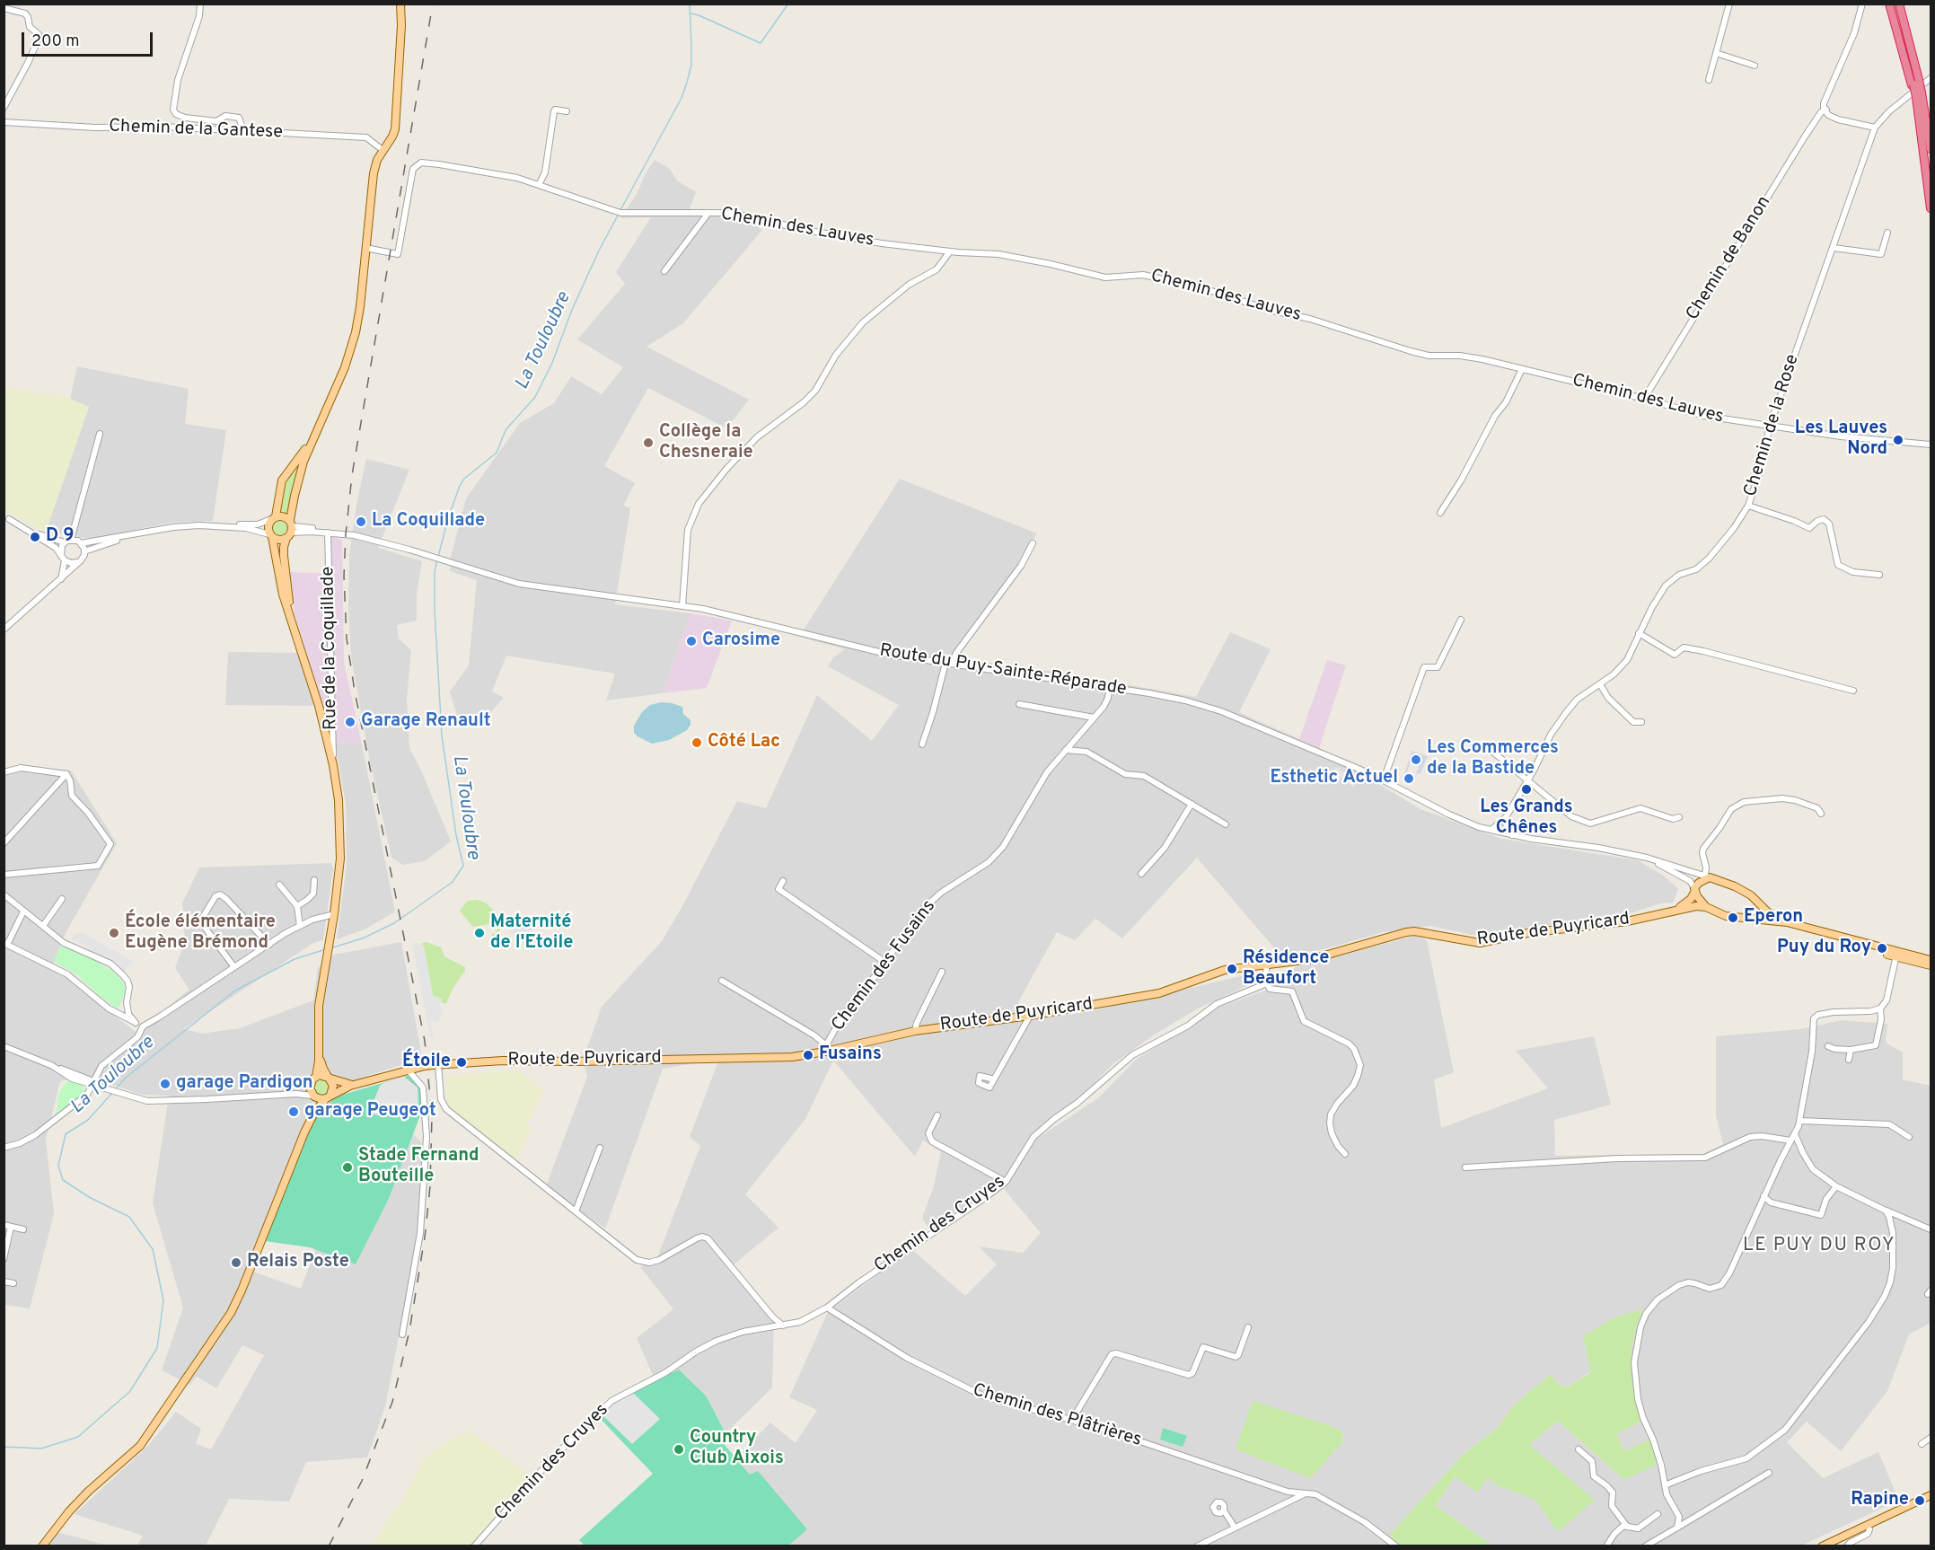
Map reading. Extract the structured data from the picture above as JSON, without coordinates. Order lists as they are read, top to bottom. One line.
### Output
{"streets":{"main road":["Route de Puyricard"],"street":["Chemin de la Gantese","Chemin des Lauves","Chemin de Banon","Chemin de la Rose","Rue de la Coquillade","Route du Puy-Sainte-Réparade","Chemin des Fusains","Chemin des Cruyes","Chemin des Plâtrières"]},"crossings":[["Chemin des Lauves","Chemin de Banon"],["Chemin des Lauves","Chemin de la Rose"],["Chemin de la Rose","Route du Puy-Sainte-Réparade"],["Rue de la Coquillade","Route du Puy-Sainte-Réparade"],["Route du Puy-Sainte-Réparade","Route de Puyricard"],["Route du Puy-Sainte-Réparade","Chemin des Fusains"],["Route de Puyricard","Chemin des Fusains"],["Chemin des Cruyes","Chemin des Plâtrières"]],"districts":["LE PUY DU ROY"],"water":["La Touloubre"],"places":["Les Lauves Nord","Collège la Chesneraie","La Coquillade","D 9","Carosime","Garage Renault","Côté Lac","Les Commerces de la Bastide","Esthetic Actuel","Les Grands Chênes","Eperon","École élémentaire Eugène Brémond","Maternité de l'Etoile","Puy du Roy","Résidence Beaufort","Fusains","Étoile","garage Pardigon","garage Peugeot","Stade Fernand Bouteille","Relais Poste","Country Club Aixois","Rapine"],"scale_bar":"200 m"}
